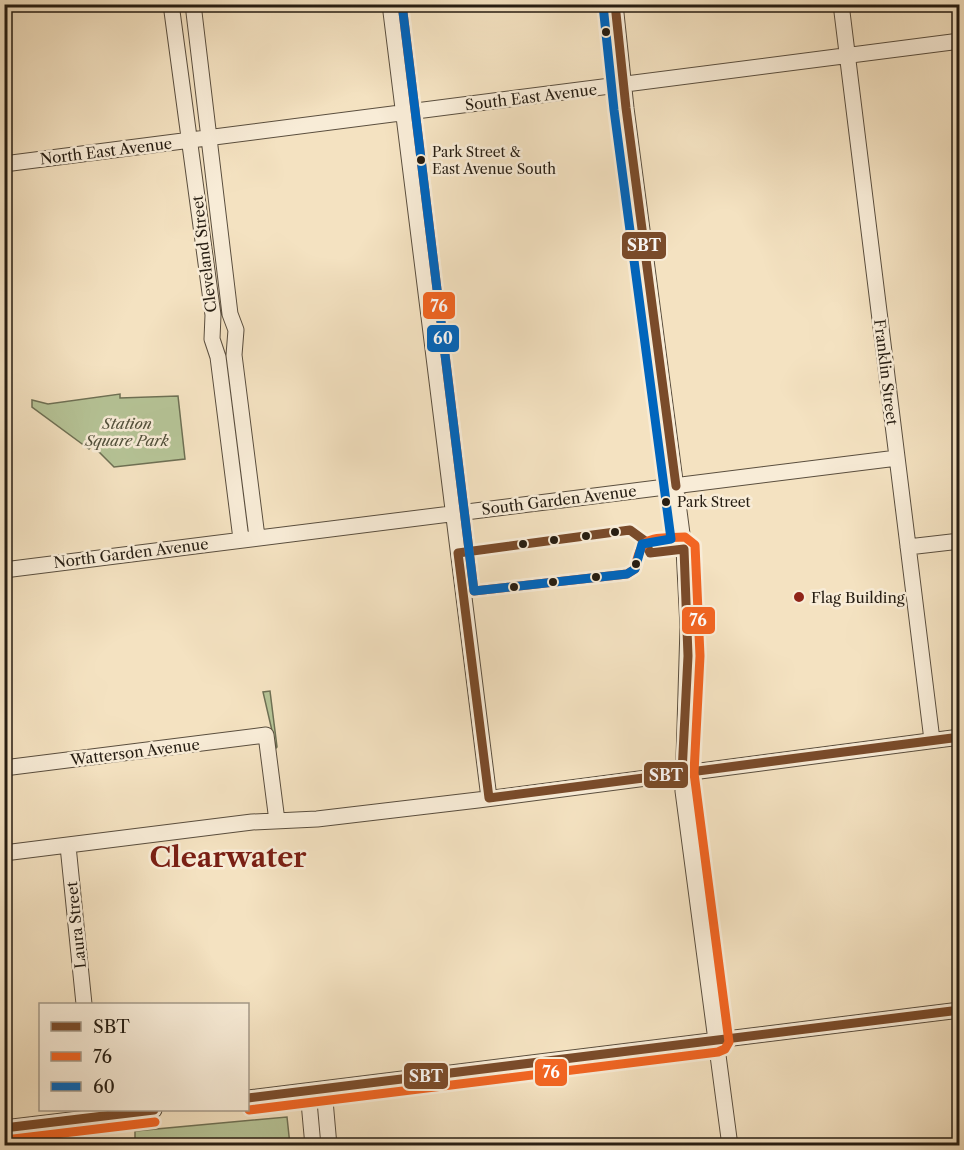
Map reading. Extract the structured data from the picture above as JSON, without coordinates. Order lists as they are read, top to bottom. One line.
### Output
{"streets":{"street":["South East Avenue","North East Avenue","Cleveland Street","Franklin Street","South Garden Avenue","North Garden Avenue","Watterson Avenue","Laura Street"]},"crossings":[["South East Avenue","North East Avenue"],["South East Avenue","Cleveland Street"],["South East Avenue","Franklin Street"],["North East Avenue","Cleveland Street"],["Cleveland Street","South Garden Avenue"],["Cleveland Street","North Garden Avenue"],["Franklin Street","South Garden Avenue"],["South Garden Avenue","North Garden Avenue"]],"districts":["Clearwater"],"parks":["Station Square Park"],"places":["Park Street & East Avenue South","Park Street","Flag Building"],"lines":["transit line SBT","transit line 76","transit line 60"],"legend":["SBT","76","60"]}
